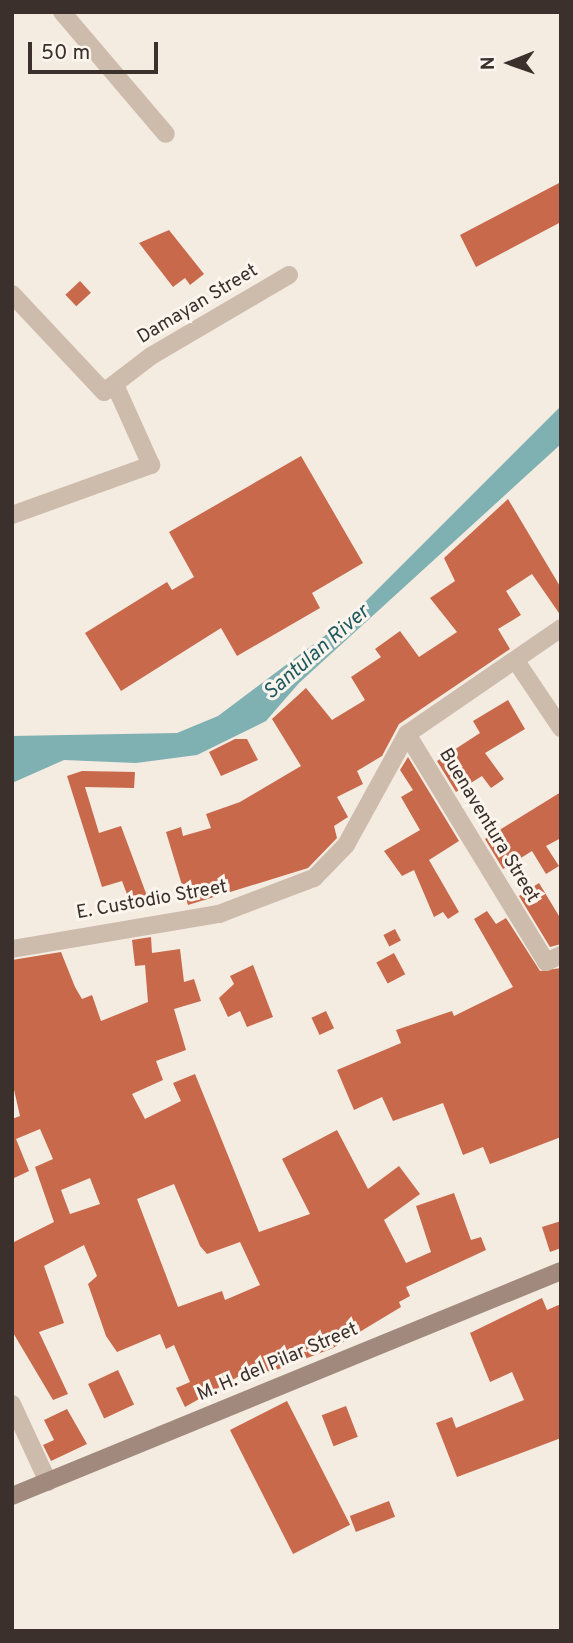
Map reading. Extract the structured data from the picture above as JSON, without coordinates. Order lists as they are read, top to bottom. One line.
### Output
{"streets":{"main road":["M. H. del Pilar Street"],"street":["Damayan Street","Buenaventura Street","E. Custodio Street"]},"crossings":[["Buenaventura Street","E. Custodio Street"]],"water":["Santulan River"],"scale_bar":"50 m","north":"left"}
